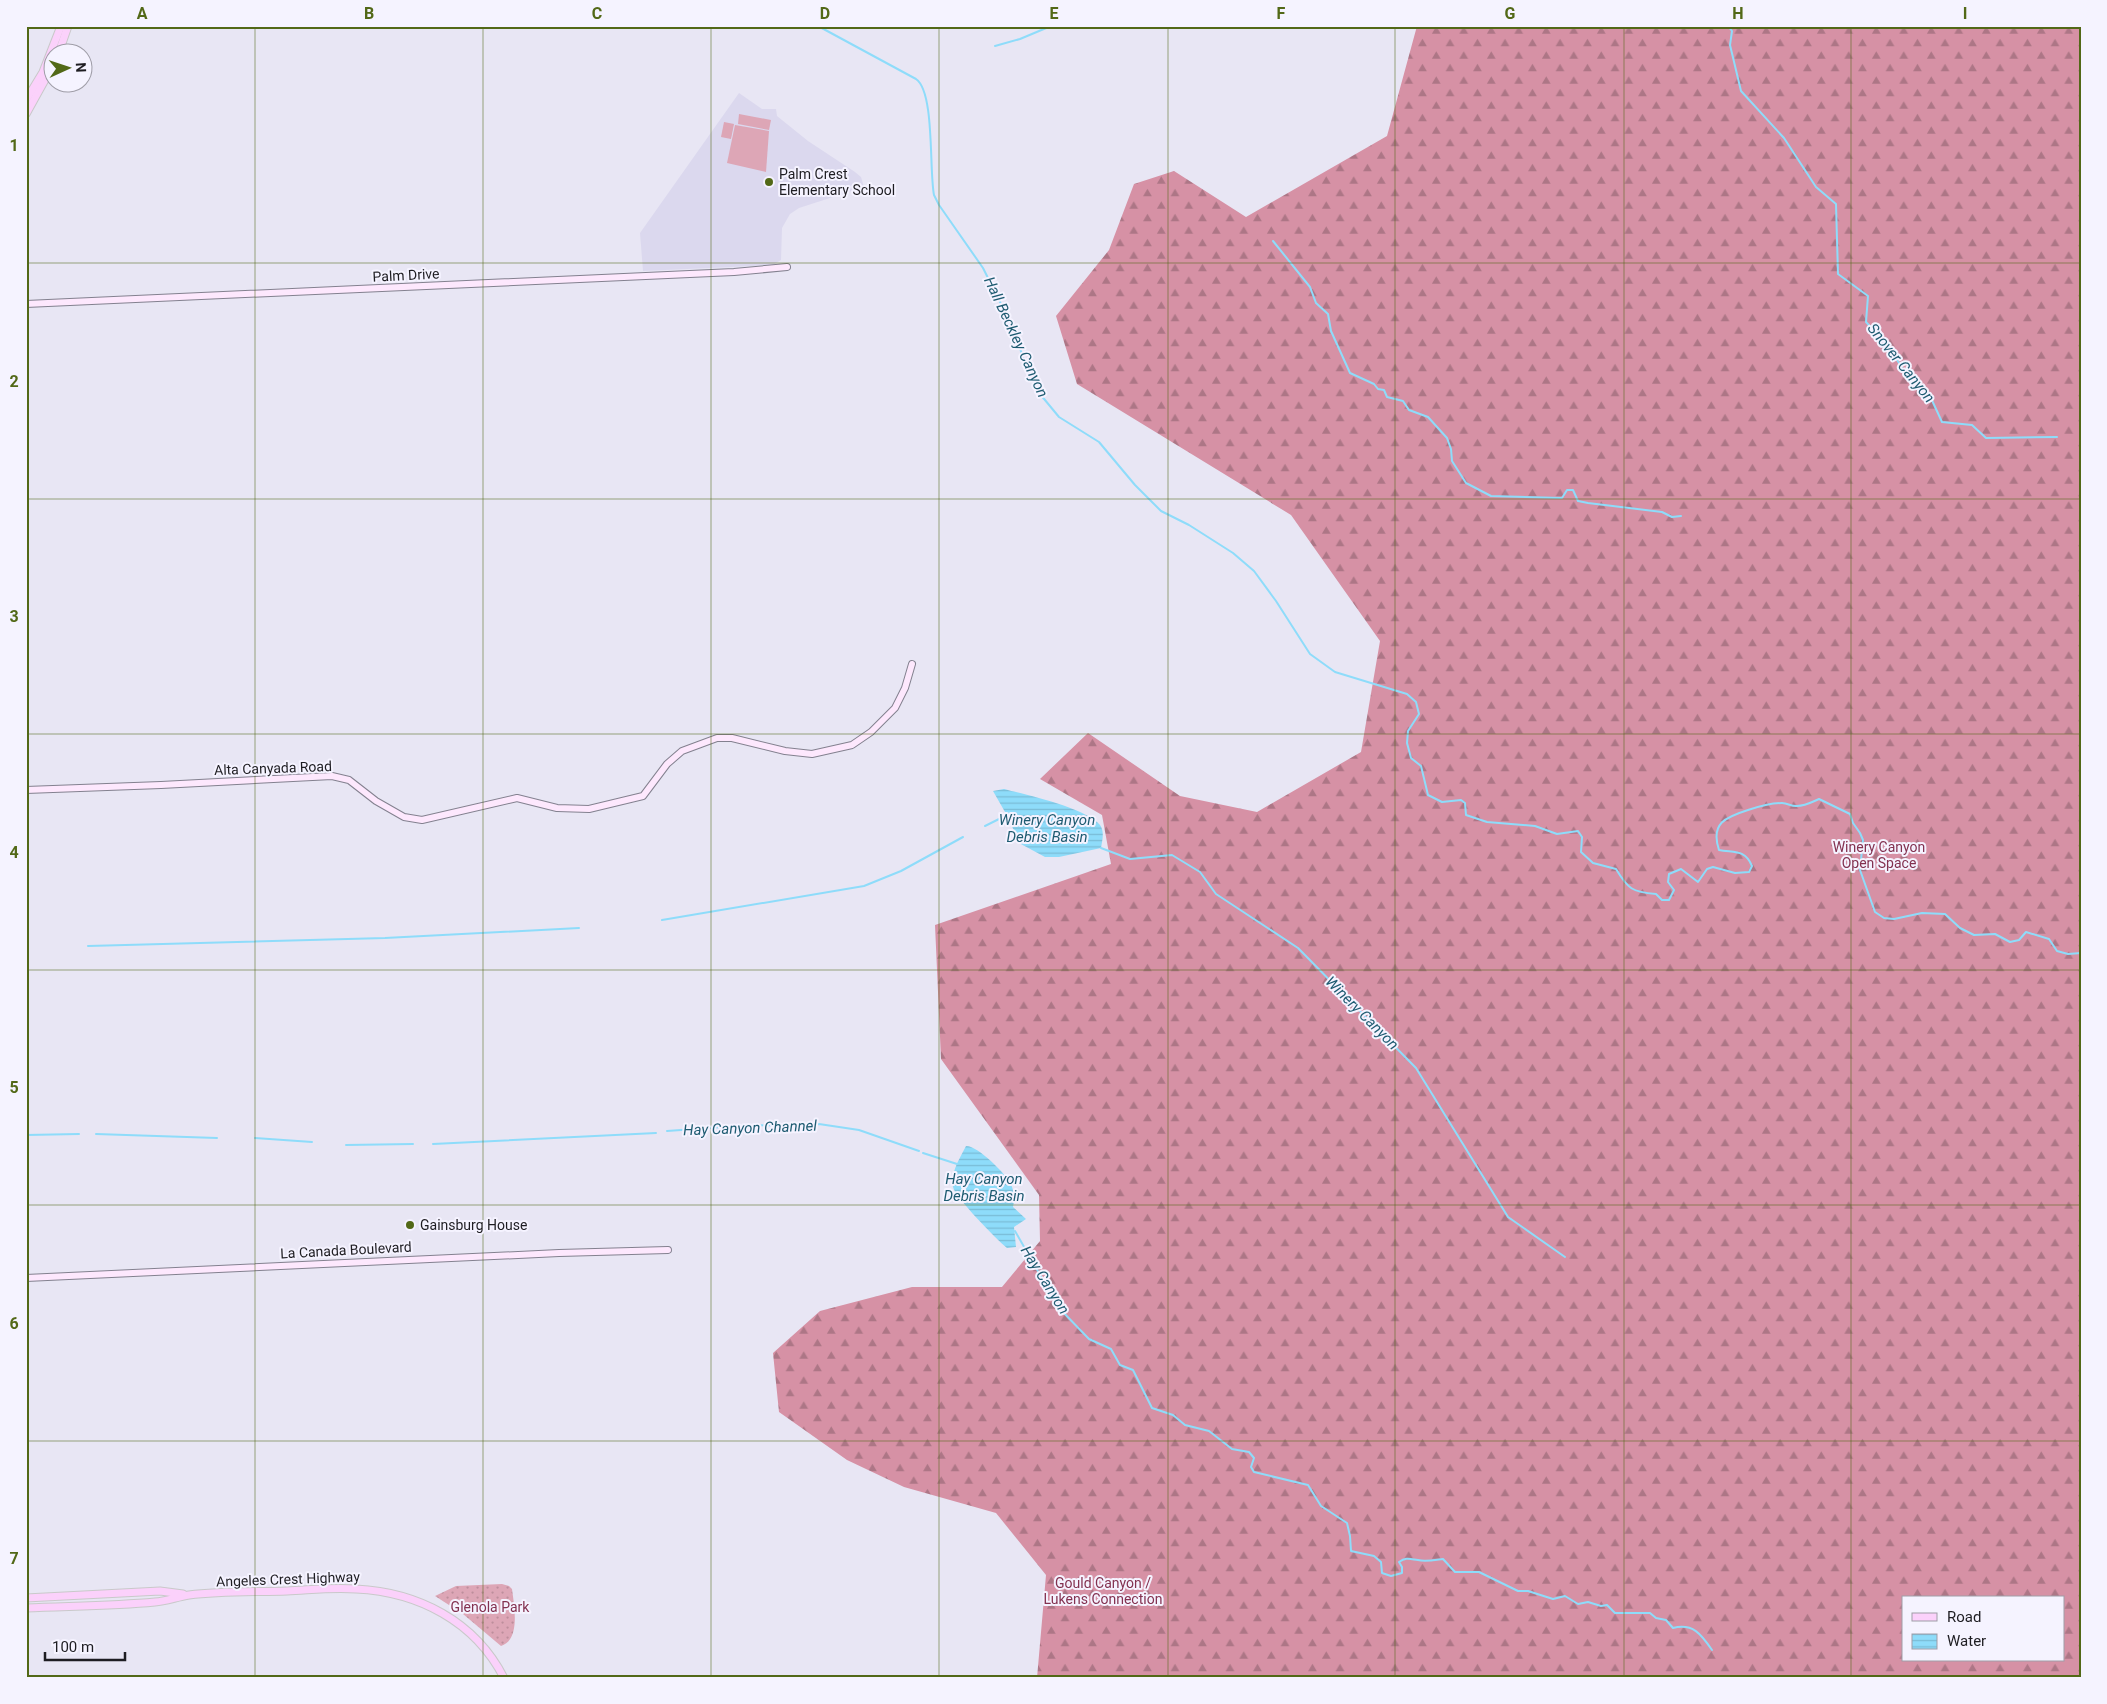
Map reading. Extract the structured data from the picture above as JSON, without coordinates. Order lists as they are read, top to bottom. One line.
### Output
{"streets":{"main road":["Angeles Crest Highway"],"street":["Palm Drive","Alta Canyada Road","La Canada Boulevard"]},"water":["Hall Beckley Canyon","Snover Canyon","Winery Canyon Debris Basin","Winery Canyon","Hay Canyon Channel","Hay Canyon Debris Basin","Hay Canyon"],"parks":["Winery Canyon Open Space","Gould Canyon / Lukens Connection","Glenola Park"],"places":["Palm Crest Elementary School","Gainsburg House"],"legend":["Road","Water"],"scale_bar":"100 m","north":"right","grid":{"columns":["A","B","C","D","E","F","G","H","I"],"rows":["1","2","3","4","5","6","7"]}}
